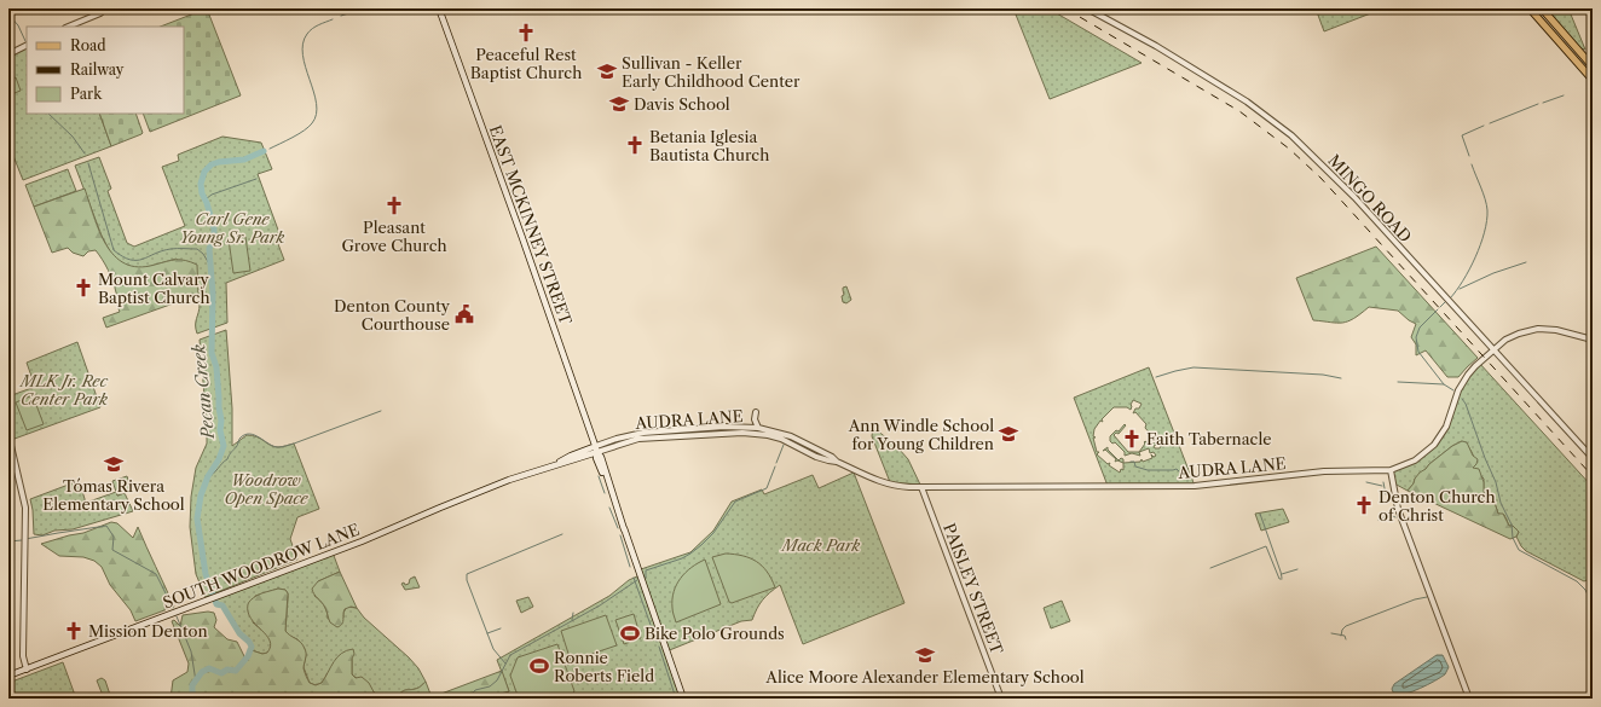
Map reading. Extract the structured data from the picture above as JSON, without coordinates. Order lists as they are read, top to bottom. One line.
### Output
{"streets":{"main road":["EAST MCKINNEY STREET","SOUTH WOODROW LANE"],"street":["MINGO ROAD","AUDRA LANE","PAISLEY STREET"]},"crossings":[["EAST MCKINNEY STREET","AUDRA LANE"],["EAST MCKINNEY STREET","SOUTH WOODROW LANE"],["AUDRA LANE","SOUTH WOODROW LANE"],["AUDRA LANE","PAISLEY STREET"]],"water":["Pecan Creek"],"parks":["Carl Gene Young Sr. Park","MLK Jr. Rec Center Park","Woodrow Open Space","Mack Park"],"places":{"church":["Peaceful Rest Baptist Church","Betania Iglesia Bautista Church","Pleasant Grove Church","Mount Calvary Baptist Church","Faith Tabernacle","Denton Church of Christ","Mission Denton"],"school or university":["Sullivan - Keller Early Childhood Center","Davis School","Ann Windle School for Young Children","Tómas Rivera Elementary School","Alice Moore Alexander Elementary School"],"public building":["Denton County Courthouse"],"sports":["Bike Polo Grounds","Ronnie Roberts Field"]},"legend":["Road","Railway","Park"]}
